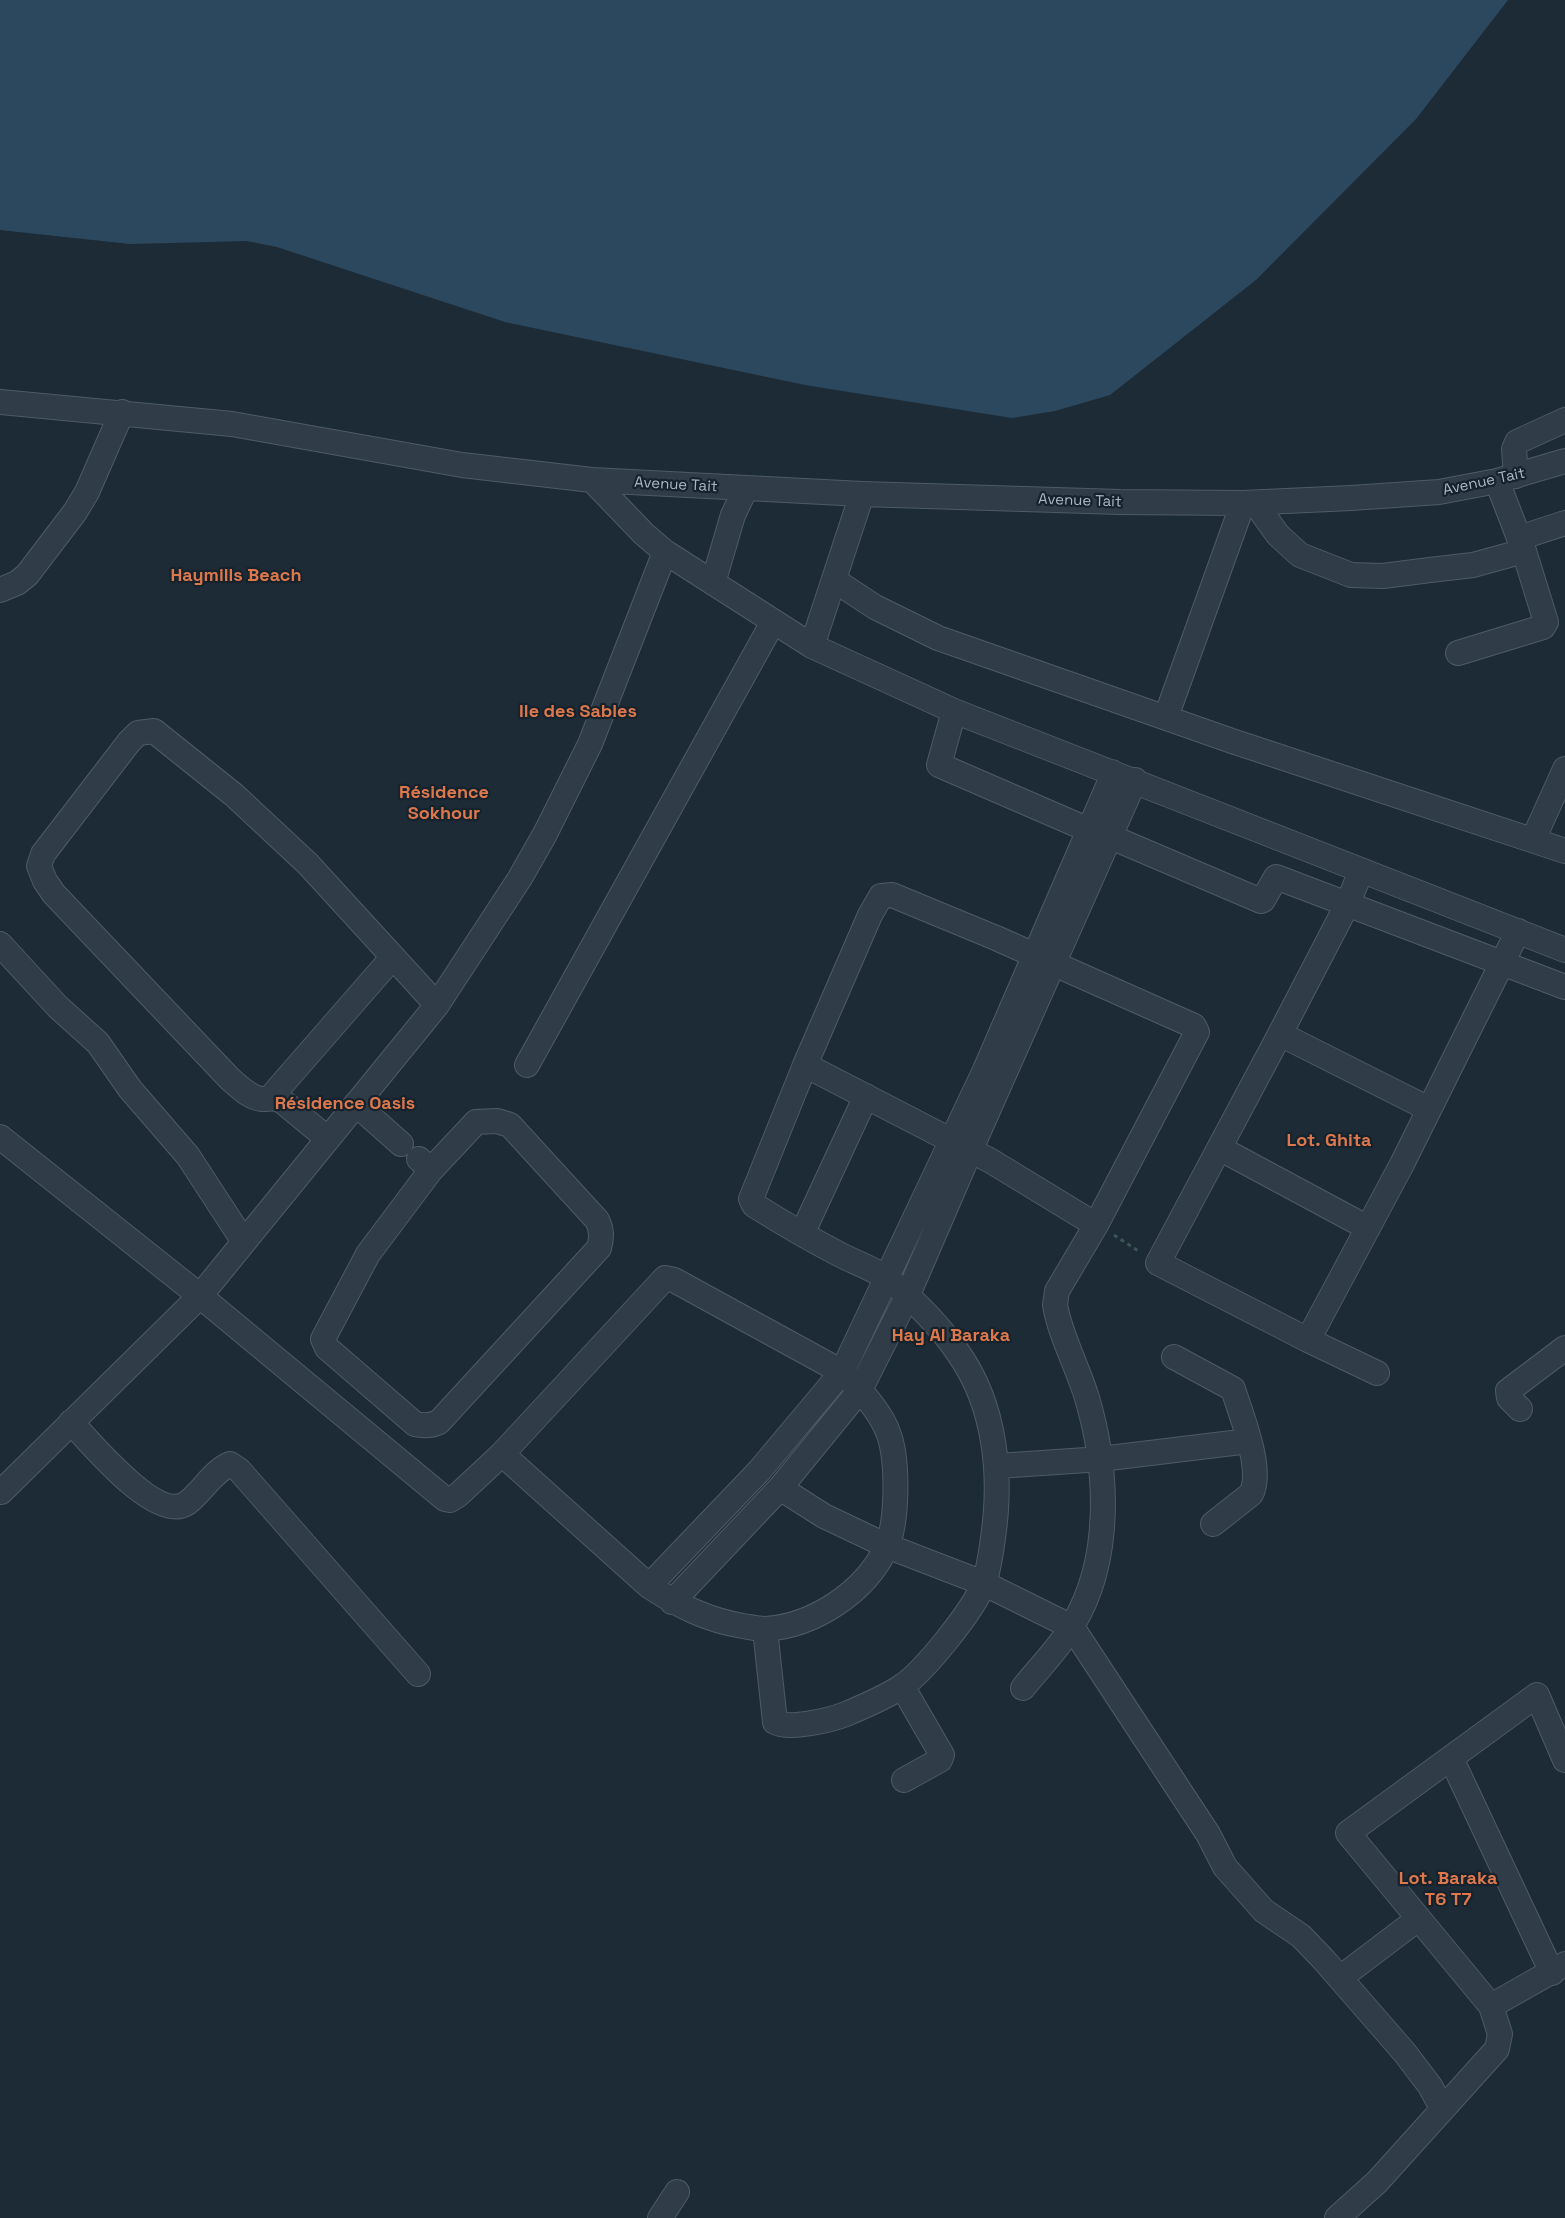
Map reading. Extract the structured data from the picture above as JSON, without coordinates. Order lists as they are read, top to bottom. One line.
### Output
{"streets":{"street":["Avenue Tait"]},"districts":["Haymills Beach","Ile des Sables","Résidence Sokhour","Résidence Oasis","Lot. Ghita","Hay Al Baraka","Lot. Baraka T6 T7"]}
